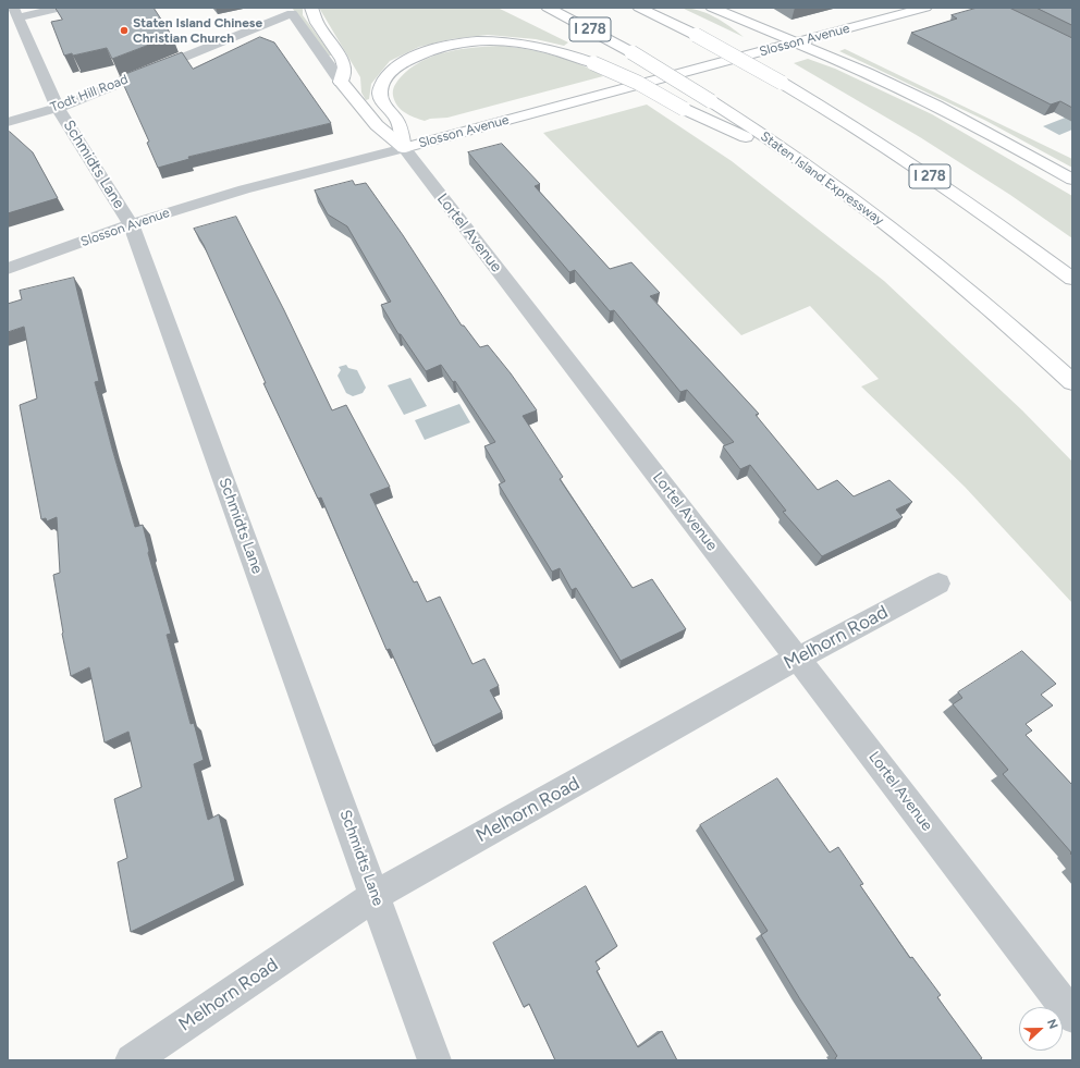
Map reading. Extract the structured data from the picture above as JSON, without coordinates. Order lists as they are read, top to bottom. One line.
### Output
{"streets":{"main road":["I 278","Slosson Avenue","Staten Island Expressway","Lortel Avenue"],"street":["Todt Hill Road","Schmidts Lane","Melhorn Road"]},"crossings":[["Slosson Avenue","Schmidts Lane"],["Slosson Avenue","Lortel Avenue"],["Todt Hill Road","Schmidts Lane"],["Todt Hill Road","Lortel Avenue"],["Schmidts Lane","Melhorn Road"],["Lortel Avenue","Melhorn Road"]],"places":["Staten Island Chinese Christian Church"],"north":"right"}
